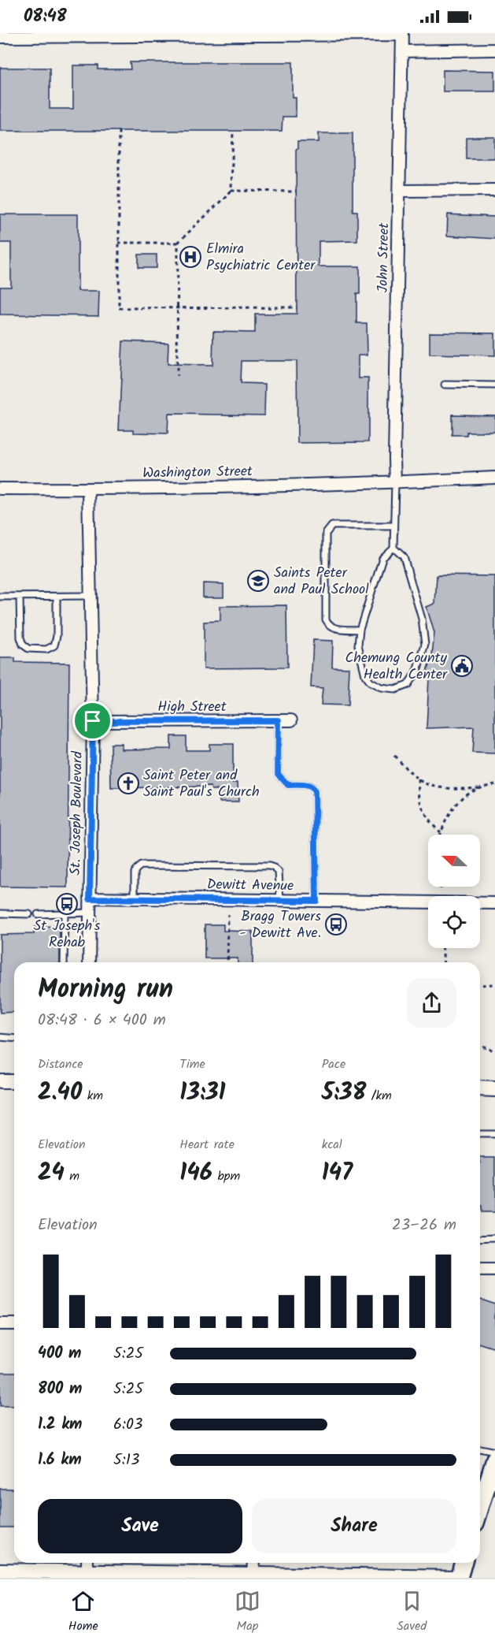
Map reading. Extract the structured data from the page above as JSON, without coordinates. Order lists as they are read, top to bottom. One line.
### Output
{"streets":{"street":["John Street","Washington Street","High Street","St. Joseph Boulevard","Dewitt Avenue"]},"crossings":[["John Street","Washington Street"],["Washington Street","St. Joseph Boulevard"],["High Street","St. Joseph Boulevard"],["St. Joseph Boulevard","Dewitt Avenue"]],"places":{"hospital":["Elmira Psychiatric Center"],"school or university":["Saints Peter and Paul School"],"public building":["Chemung County Health Center"],"church":["Saint Peter and Saint Paul's Church"],"bus stop":["St Joseph's Rehab","Bragg Towers - Dewitt Ave."]},"north":"left","page":{"status":"08:48","heading":["Morning run","08:48 · 6 × 400 m"],"stats":[["Distance","2.40 km"],["Time","13:31"],["Pace","5:38 /km"],["Elevation","24 m"],["Heart rate","146 bpm"],["kcal","147"]],"chart":["Elevation","23–26 m"],"list":[{"name":"400 m","note":"5:25"},{"name":"800 m","note":"5:25"},{"name":"1.2 km","note":"6:03"},{"name":"1.6 km","note":"5:13"}],"buttons":["Save","Share"],"tabs":["Home","Map","Saved"]}}
